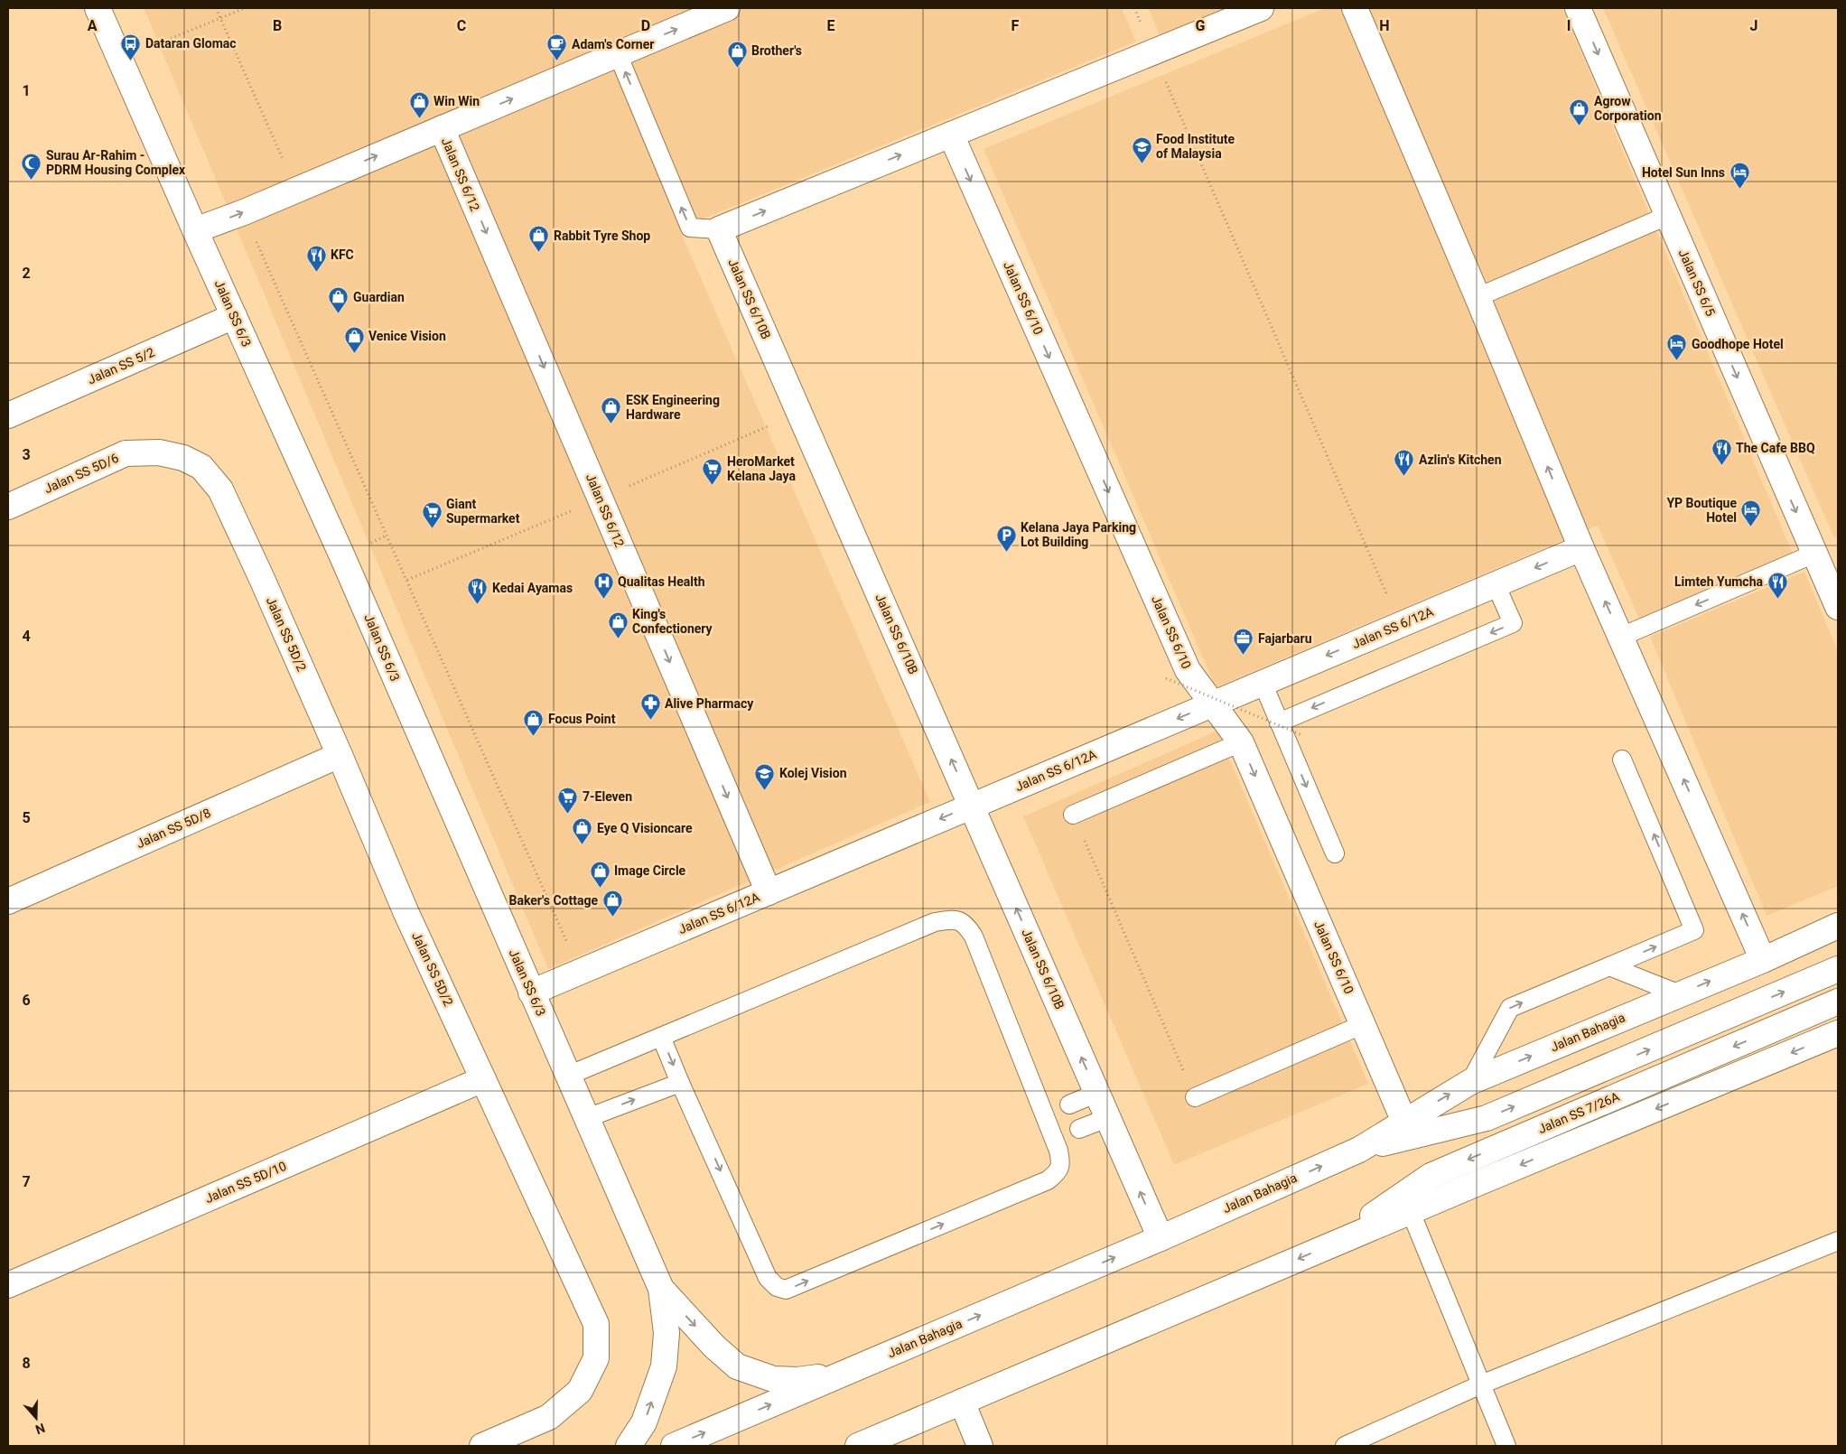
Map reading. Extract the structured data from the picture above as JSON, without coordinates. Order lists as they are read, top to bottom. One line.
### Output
{"streets":{"street":["Jalan SS 6/12","Jalan SS 6/5","Jalan SS 6/10","Jalan SS 6/10B","Jalan SS 6/3","Jalan SS 5/2","Jalan SS 5D/6","Jalan SS 6/12A","Jalan SS 5D/2","Jalan SS 5D/8","Jalan Bahagia","Jalan SS 7/26A","Jalan SS 5D/10"]},"crossings":[["Jalan SS 6/12","Jalan SS 6/3"],["Jalan SS 6/12","Jalan SS 6/12A"],["Jalan SS 6/10","Jalan SS 6/12A"],["Jalan SS 6/10","Jalan Bahagia"],["Jalan SS 6/10B","Jalan SS 6/12A"],["Jalan SS 6/10B","Jalan Bahagia"],["Jalan SS 6/3","Jalan SS 5/2"],["Jalan SS 6/3","Jalan SS 6/12A"],["Jalan SS 5D/6","Jalan SS 5D/2"],["Jalan SS 5D/2","Jalan SS 5D/8"],["Jalan SS 5D/2","Jalan SS 5D/10"]],"one_way":["Jalan SS 6/10","Jalan SS 6/10B","Jalan SS 6/12A"],"places":{"bus stop":["Dataran Glomac"],"cafe":["Adam's Corner"],"shop":["Brother's","Win Win","Agrow Corporation","Rabbit Tyre Shop","Guardian","Venice Vision","ESK Engineering Hardware","King's Confectionery","Focus Point","Eye Q Visioncare","Image Circle","Baker's Cottage"],"school or university":["Food Institute of Malaysia","Kolej Vision"],"mosque":["Surau Ar-Rahim - PDRM Housing Complex"],"hotel":["Hotel Sun Inns","Goodhope Hotel","YP Boutique Hotel"],"restaurant":["KFC","The Cafe BBQ","Azlin's Kitchen","Limteh Yumcha","Kedai Ayamas"],"supermarket":["HeroMarket Kelana Jaya","Giant Supermarket","7-Eleven"],"parking":["Kelana Jaya Parking Lot Building"],"hospital":["Qualitas Health"],"office":["Fajarbaru"],"pharmacy":["Alive Pharmacy"]},"north":"bottom","grid":{"columns":["A","B","C","D","E","F","G","H","I","J"],"rows":["1","2","3","4","5","6","7","8"]}}
